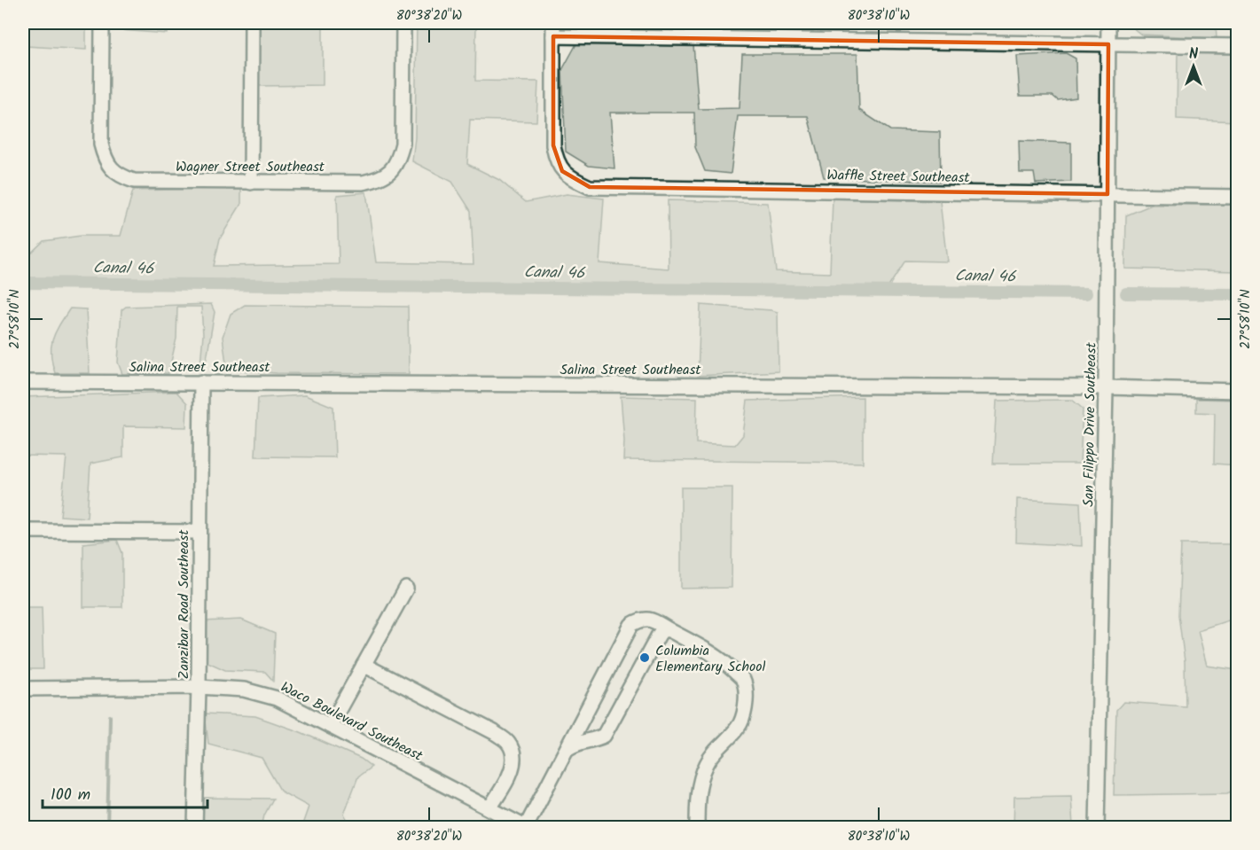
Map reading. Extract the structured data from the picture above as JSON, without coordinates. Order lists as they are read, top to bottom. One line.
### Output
{"streets":{"street":["Wagner Street Southeast","Waffle Street Southeast","Salina Street Southeast","San Filippo Drive Southeast","Zanzibar Road Southeast","Waco Boulevard Southeast"]},"crossings":[["Waffle Street Southeast","San Filippo Drive Southeast"],["Salina Street Southeast","San Filippo Drive Southeast"],["Salina Street Southeast","Zanzibar Road Southeast"],["Zanzibar Road Southeast","Waco Boulevard Southeast"]],"water":["Canal 46"],"places":["Columbia Elementary School"],"scale_bar":"100 m","north":"top","coordinates":["80°38'20\"W","80°38'10\"W","27°58'10\"N"]}
